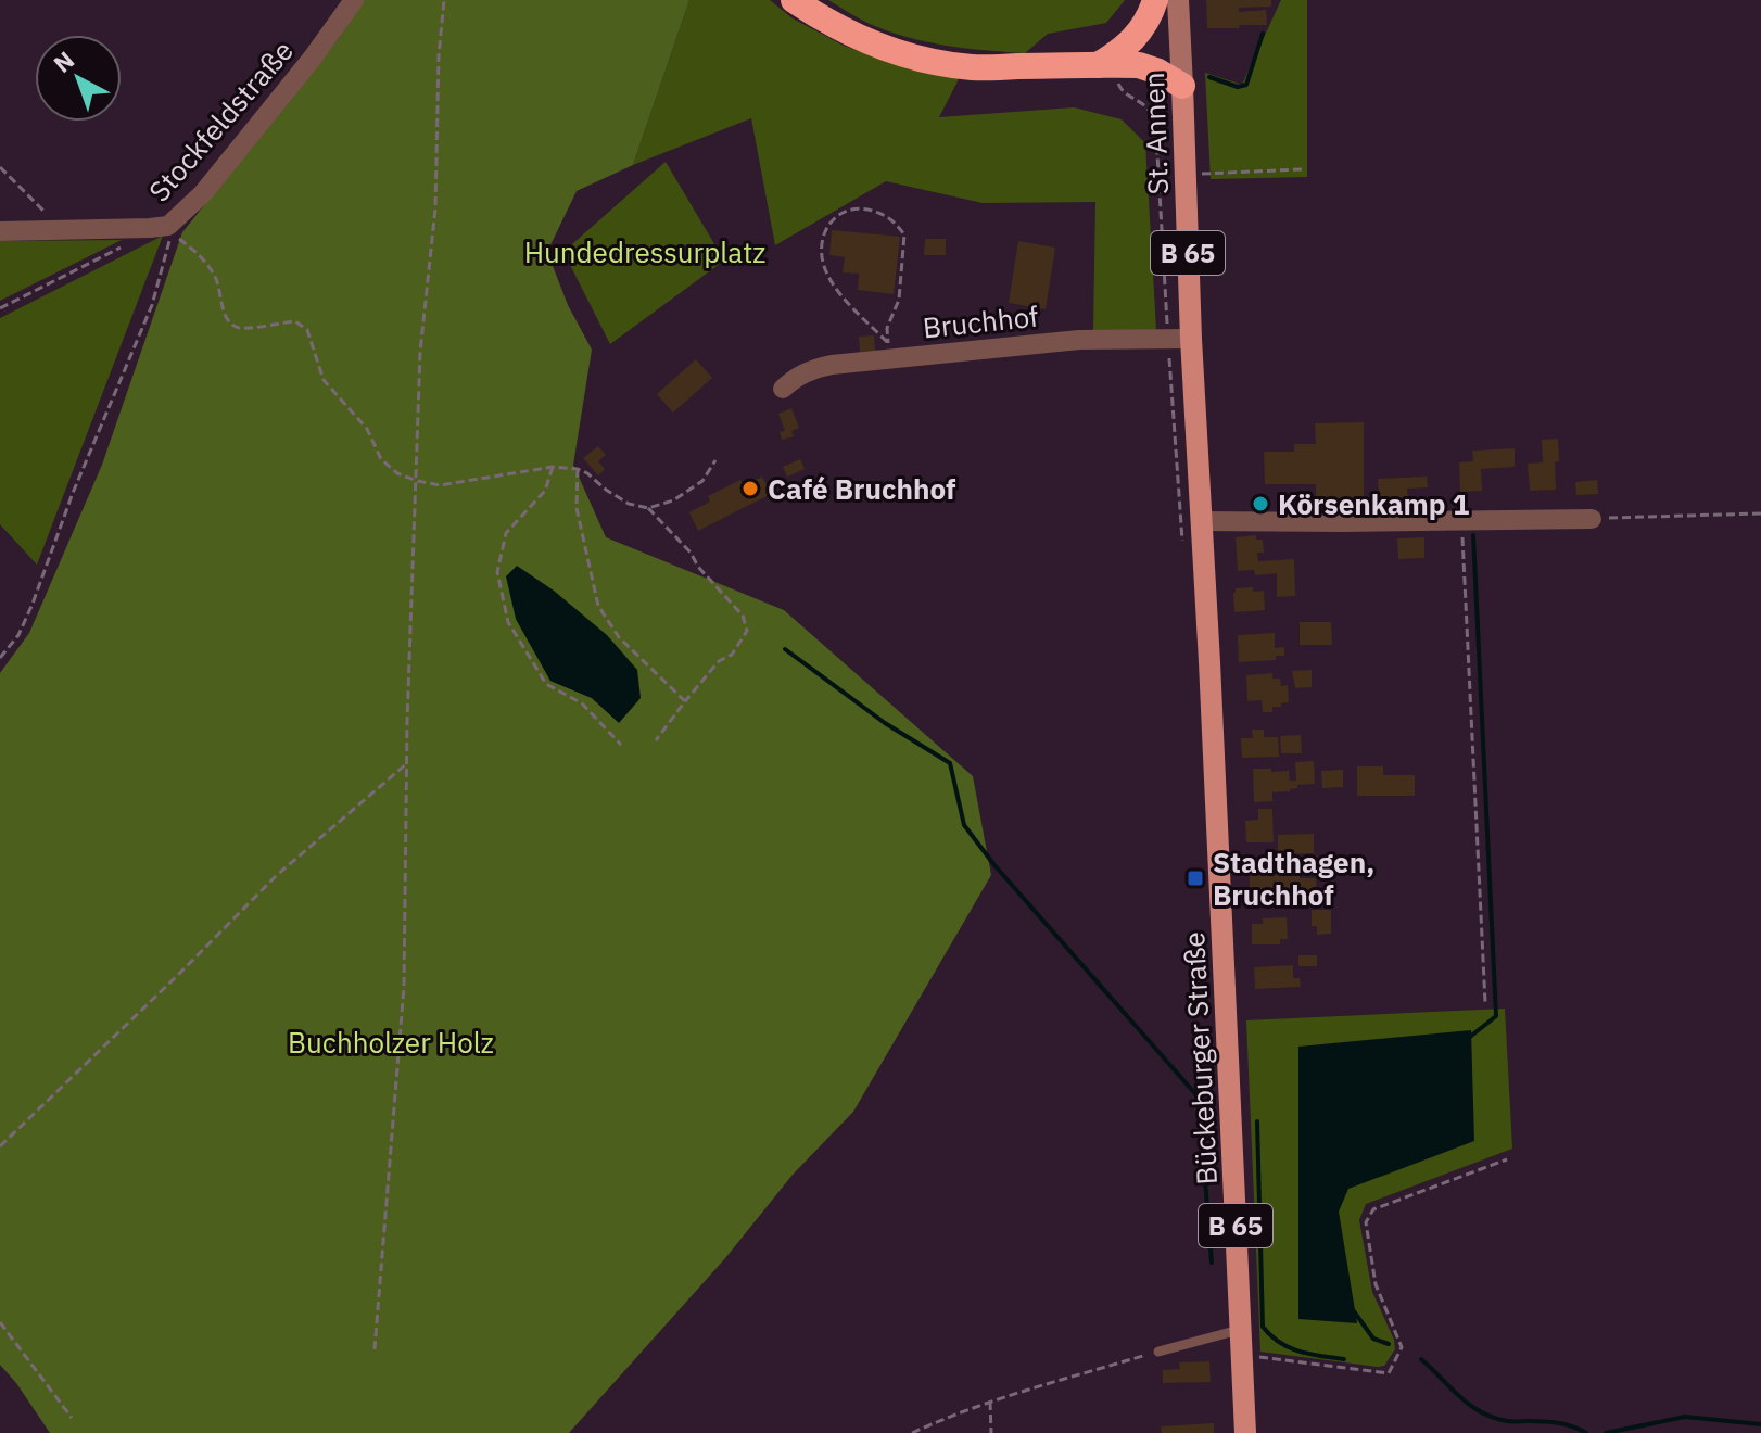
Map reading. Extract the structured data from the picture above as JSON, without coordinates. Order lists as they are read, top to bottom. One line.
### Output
{"streets":{"main road":["St. Annen","B 65","Bückeburger Straße"],"street":["Stockfeldstraße","Bruchhof"]},"crossings":[["St. Annen","Bruchhof"],["St. Annen","Bückeburger Straße"]],"parks":["Hundedressurplatz","Buchholzer Holz"],"places":{"other":["Café Bruchhof","Körsenkamp 1"],"transit":["Stadthagen, Bruchhof"]},"north":"top left"}
